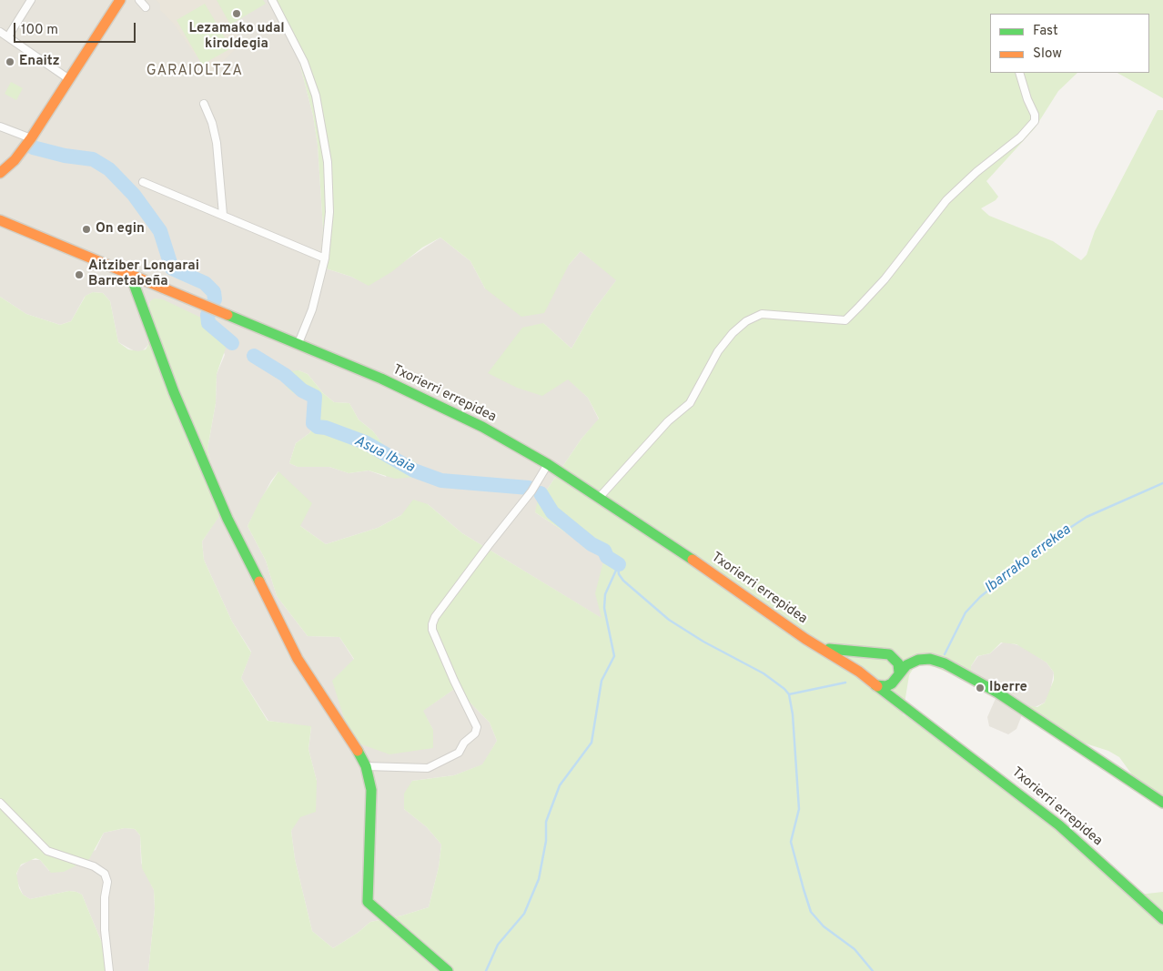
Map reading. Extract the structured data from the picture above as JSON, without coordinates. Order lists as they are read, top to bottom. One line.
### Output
{"streets":{"street":["Txorierri errepidea"]},"districts":["GARAIOLTZA"],"water":["Asua Ibaia","Ibarrako errekea"],"places":["Lezamako udal kiroldegia","Enaitz","On egin","Aitziber Longarai Barretabeña","Iberre"],"legend":["Fast","Slow"],"scale_bar":"100 m"}
